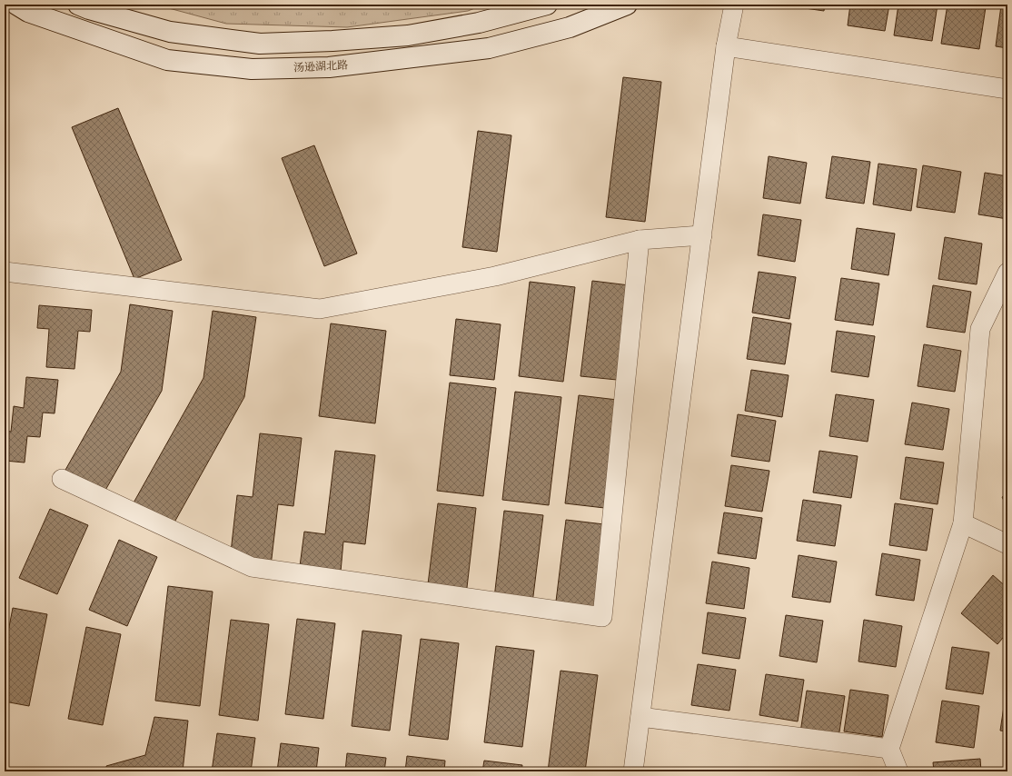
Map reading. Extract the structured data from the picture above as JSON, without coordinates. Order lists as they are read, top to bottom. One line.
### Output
{"streets":{"street":["汤逊湖北路"]}}
